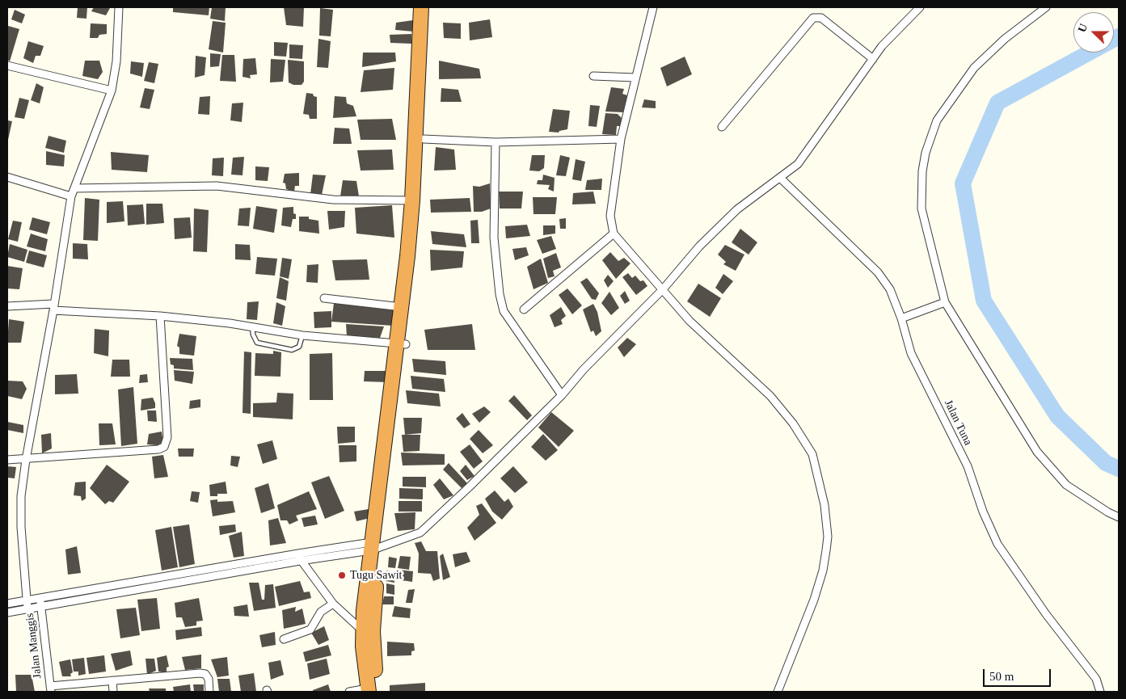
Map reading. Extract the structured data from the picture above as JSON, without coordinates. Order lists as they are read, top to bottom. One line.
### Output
{"streets":{"street":["Jalan Tuna","Jalan Manggis"]},"places":["Tugu Sawit"],"scale_bar":"50 m","north":"left"}
